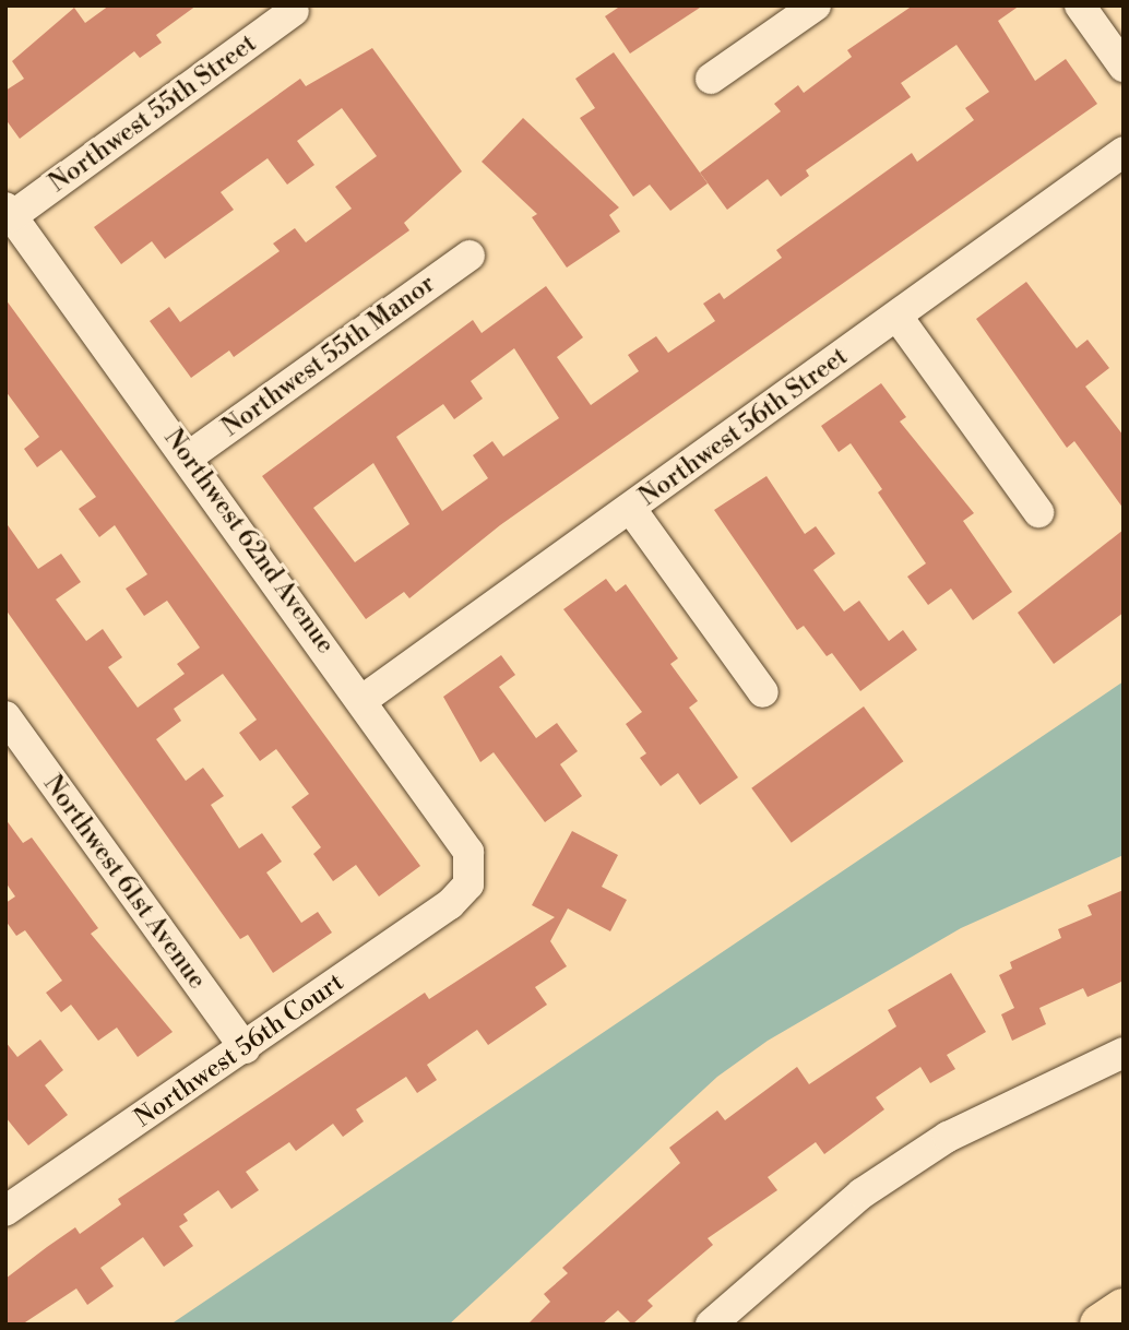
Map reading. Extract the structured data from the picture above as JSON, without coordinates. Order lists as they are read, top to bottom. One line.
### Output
{"streets":{"street":["Northwest 55th Street","Northwest 55th Manor","Northwest 56th Street","Northwest 62nd Avenue","Northwest 61st Avenue","Northwest 56th Court"]},"crossings":[["Northwest 55th Street","Northwest 62nd Avenue"],["Northwest 55th Manor","Northwest 62nd Avenue"],["Northwest 56th Street","Northwest 62nd Avenue"],["Northwest 62nd Avenue","Northwest 56th Court"],["Northwest 61st Avenue","Northwest 56th Court"]]}
